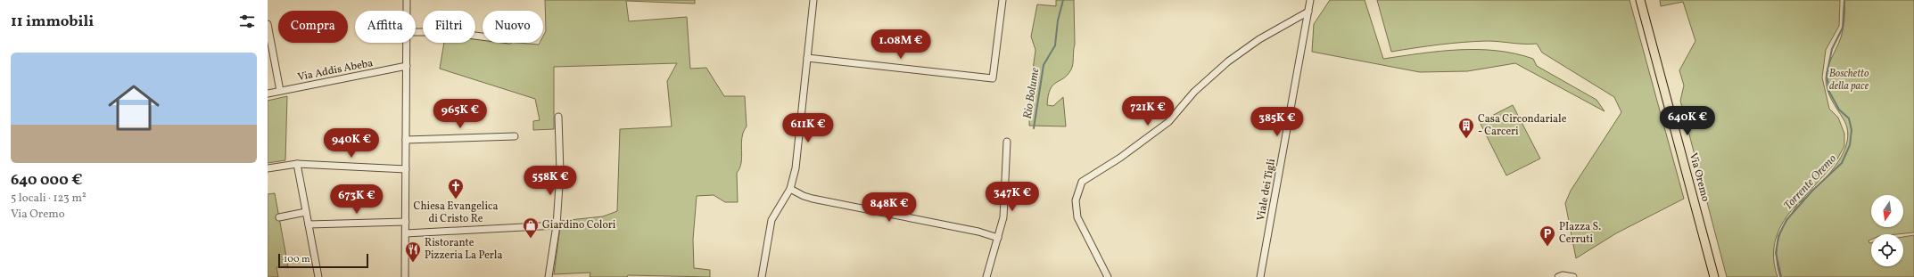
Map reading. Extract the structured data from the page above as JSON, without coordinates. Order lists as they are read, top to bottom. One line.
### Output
{"streets":{"main road":["Via Oremo"],"street":["Via Addis Abeba","Viale dei Tigli"]},"water":["Rio Bolume","Torrente Oremo"],"parks":["Boschetto della pace"],"places":{"building":["Casa Circondariale - Carceri"],"church":["Chiesa Evangelica di Cristo Re"],"shop":["Giardino Colori"],"parking":["PIazza S. Cerruti"],"restaurant":["Ristorante Pizzeria La Perla"]},"scale_bar":"100 m","north":"bottom","page":{"heading":"11 immobili","chip":["Compra","Affitta","Filtri","Nuovo"],"price":["1.08M €","721K €","965K €","640K €","385K €","611K €","940K €","558K €","347K €","673K €","848K €"],"list":[{"name":"640 000 €","note":"5 locali · 123 m² · Via Oremo"}],"scale":"100 m"}}
